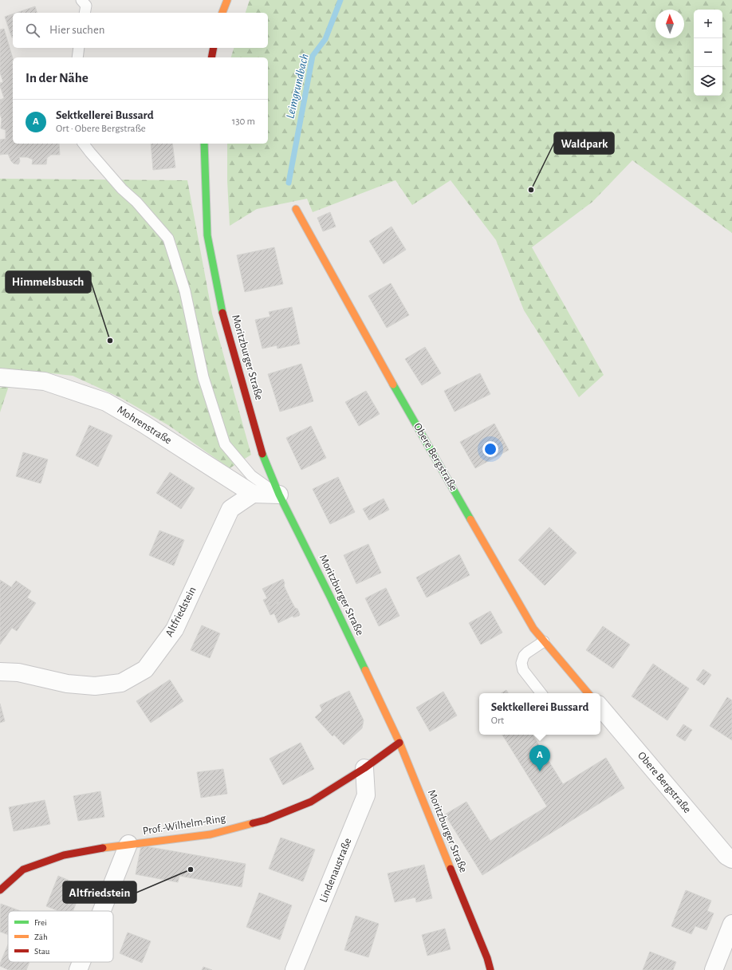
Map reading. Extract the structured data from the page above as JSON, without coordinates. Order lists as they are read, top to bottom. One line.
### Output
{"streets":{"street":["Moritzburger Straße","Mohrenstraße","Obere Bergstraße","Altfriedstein","Prof.-Wilhelm-Ring","Lindenaustraße"]},"crossings":[["Moritzburger Straße","Prof.-Wilhelm-Ring"],["Mohrenstraße","Altfriedstein"],["Prof.-Wilhelm-Ring","Lindenaustraße"]],"water":["Leimgrundbach"],"places":["Waldpark","Himmelsbusch","Altfriedstein"],"legend":["Frei","Zäh","Stau"],"north":"top","page":{"map_buttons":["+","−"],"search":"Hier suchen","heading":"In der Nähe","list":[{"mark":"A","name":"Sektkellerei Bussard","note":"Ort · Obere Bergstraße","value":"130 m"}],"popup":["Sektkellerei Bussard","Ort"],"pins":"A"}}
